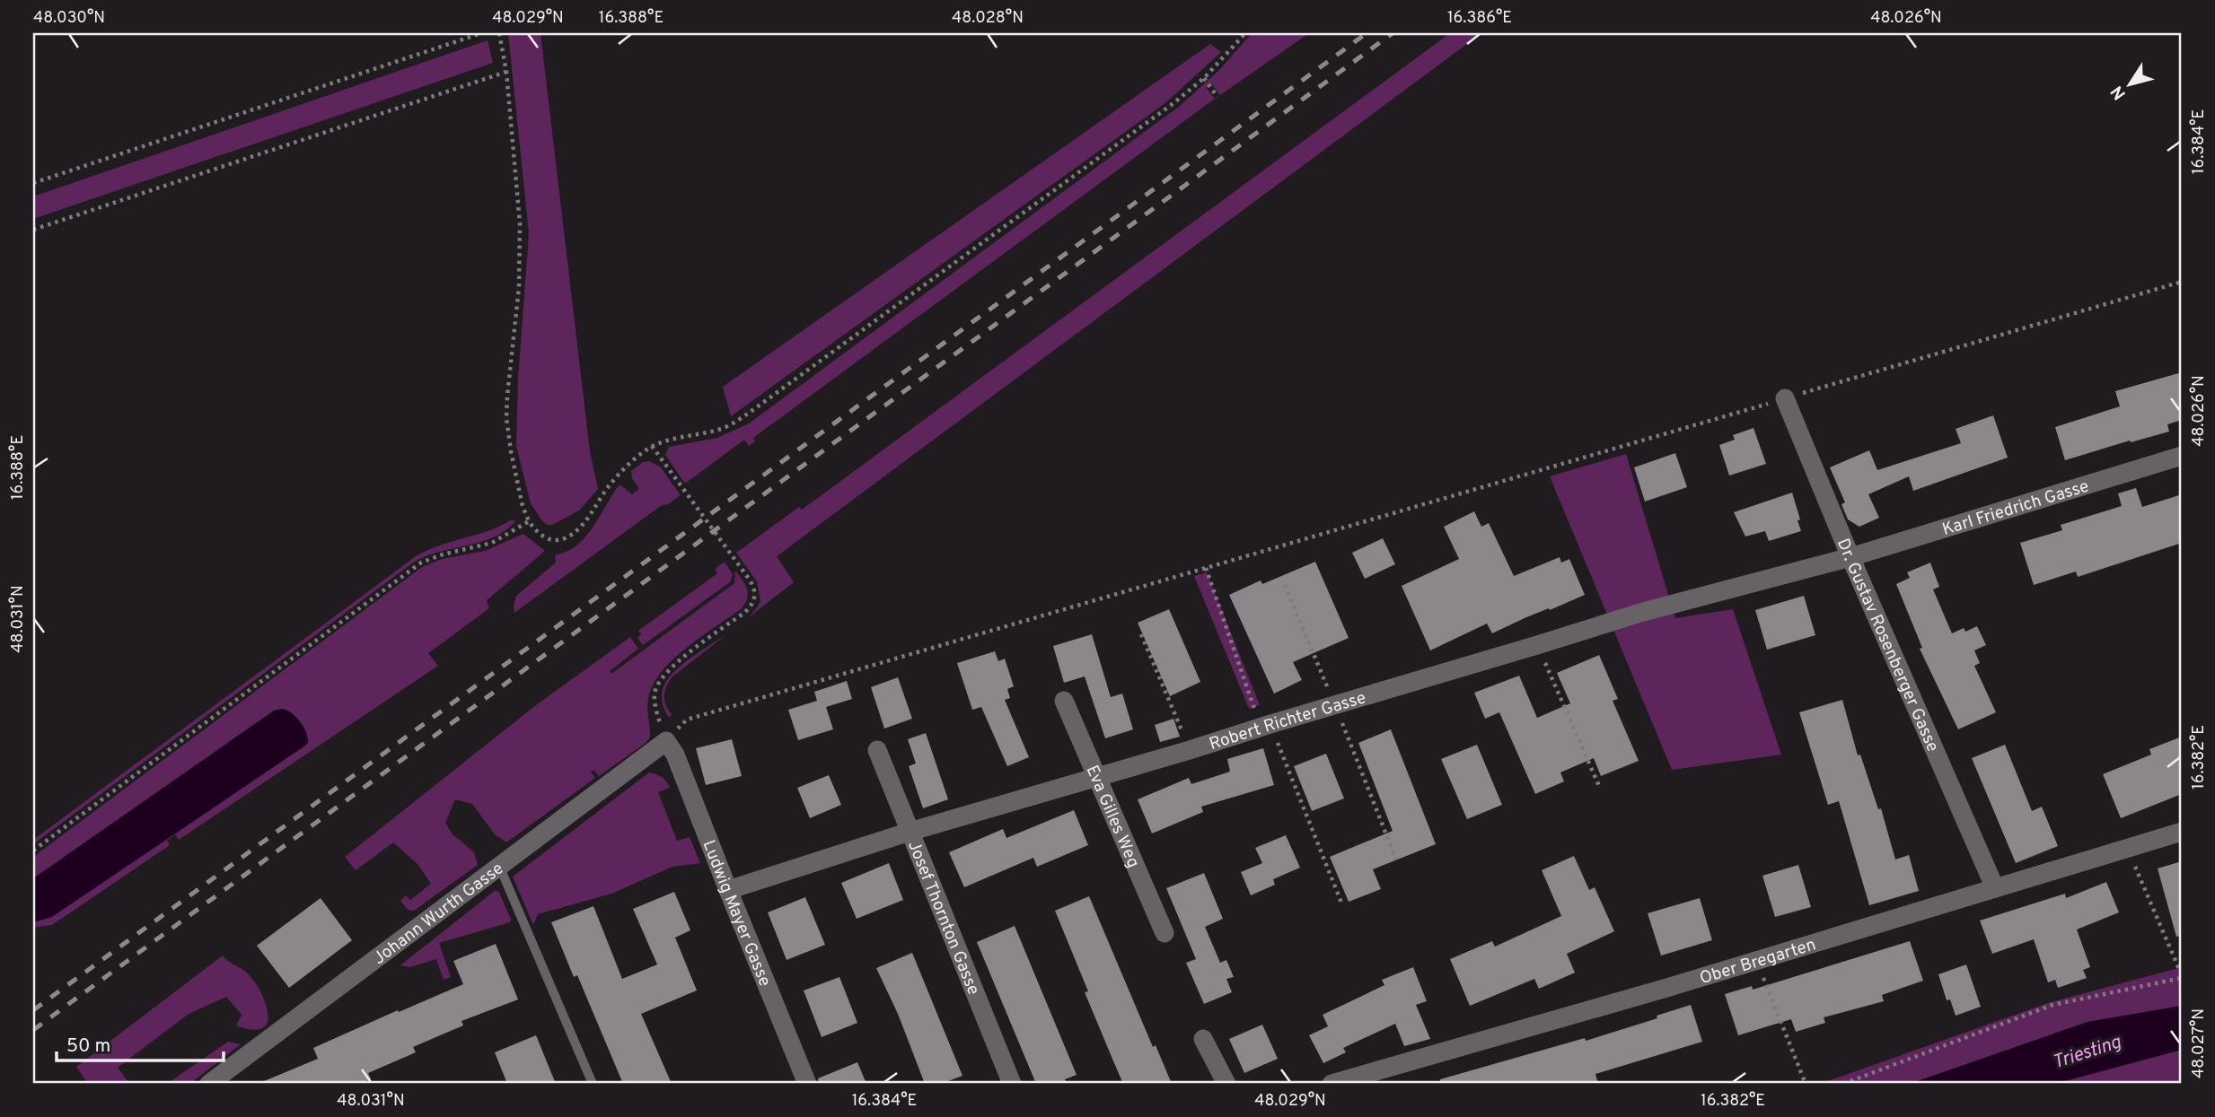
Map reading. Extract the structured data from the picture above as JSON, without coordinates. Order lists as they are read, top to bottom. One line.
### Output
{"streets":{"street":["Karl Friedrich Gasse","Dr. Gustav Rosenberger Gasse","Robert Richter Gasse","Eva Gilles Weg","Johann Wurth Gasse","Ludwig Mayer Gasse","Josef Thornton Gasse","Ober Bregarten"]},"crossings":[["Karl Friedrich Gasse","Dr. Gustav Rosenberger Gasse"],["Karl Friedrich Gasse","Robert Richter Gasse"],["Dr. Gustav Rosenberger Gasse","Robert Richter Gasse"],["Dr. Gustav Rosenberger Gasse","Ober Bregarten"],["Robert Richter Gasse","Eva Gilles Weg"],["Robert Richter Gasse","Ludwig Mayer Gasse"],["Robert Richter Gasse","Josef Thornton Gasse"],["Johann Wurth Gasse","Ludwig Mayer Gasse"]],"water":["Triesting"],"scale_bar":"50 m","north":"bottom left","coordinates":["48.030°N","48.029°N","16.388°E","48.028°N","16.386°E","48.026°N","16.384°E","48.031°N","16.382°E","48.027°N"]}
